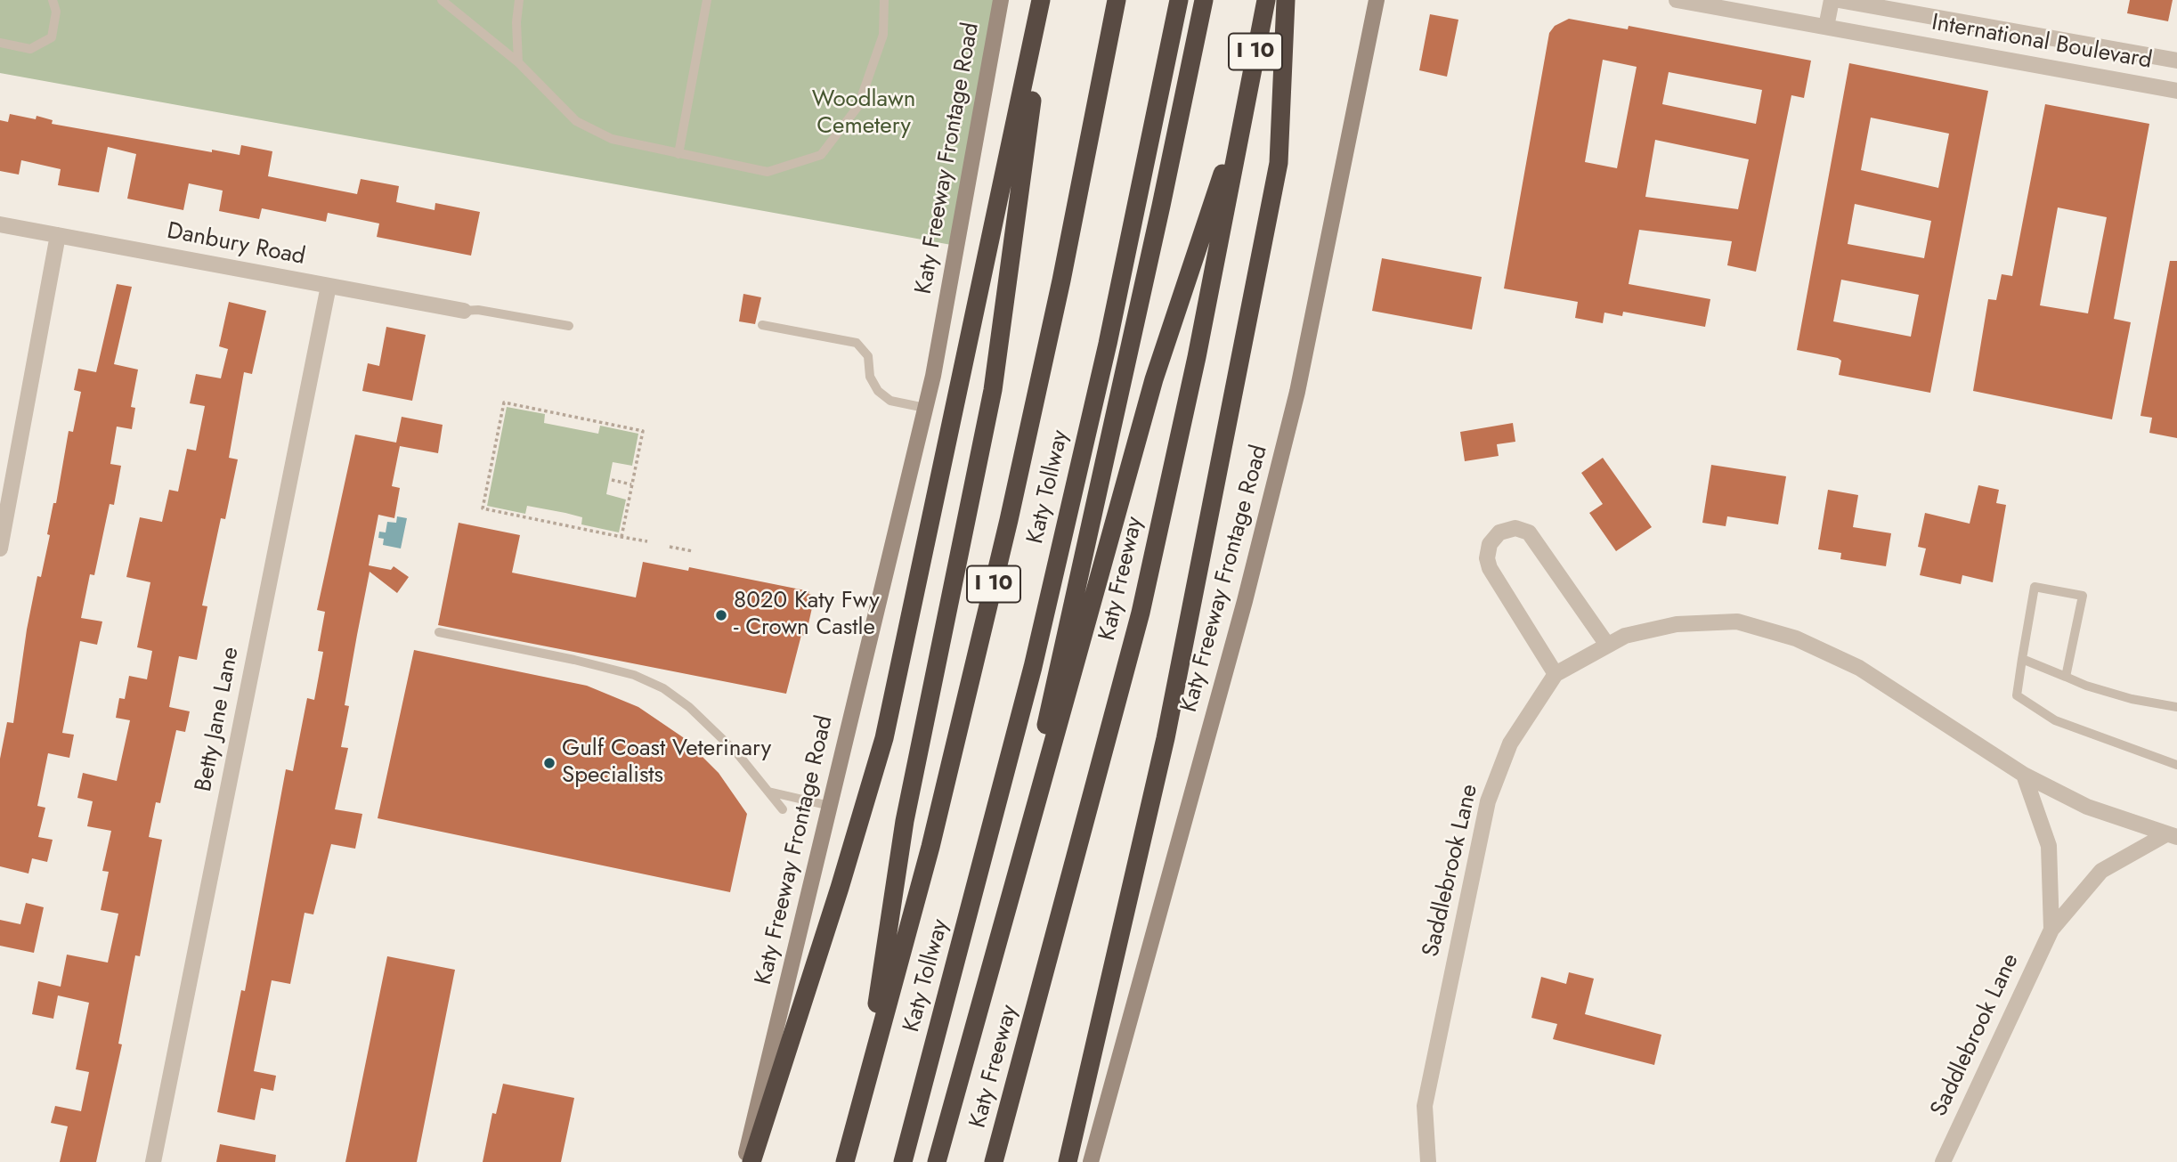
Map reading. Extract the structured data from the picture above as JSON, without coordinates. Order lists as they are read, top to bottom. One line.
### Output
{"streets":{"highway":["I 10","Katy Tollway","Katy Freeway"],"main road":["Katy Freeway Frontage Road"],"street":["International Boulevard","Danbury Road","Betty Jane Lane","Saddlebrook Lane"]},"crossings":[["Danbury Road","Betty Jane Lane"]],"parks":["Woodlawn Cemetery"],"places":["8020 Katy Fwy - Crown Castle","Gulf Coast Veterinary Specialists"]}
